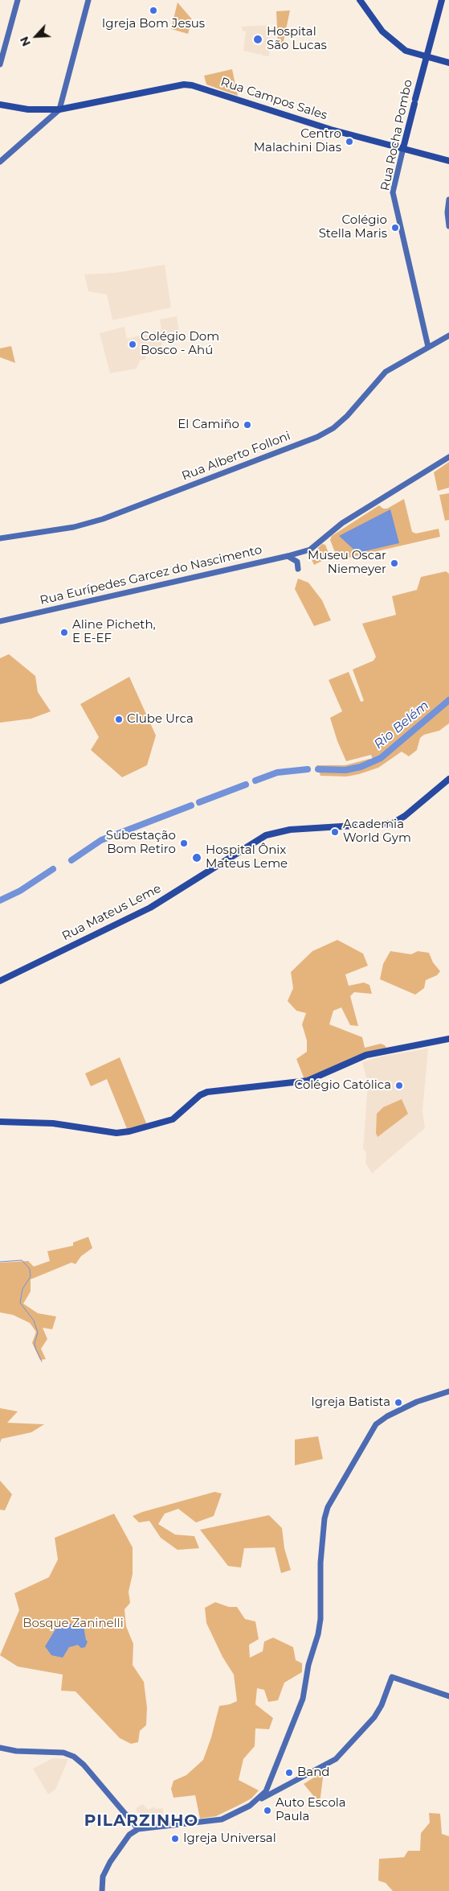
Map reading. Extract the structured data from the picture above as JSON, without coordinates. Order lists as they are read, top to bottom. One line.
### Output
{"streets":{"main road":["Rua Campos Sales","Rua Rocha Pombo","Rua Alberto Folloni","Rua Eurípedes Garcez do Nascimento","Rua Mateus Leme"]},"crossings":[["Rua Campos Sales","Rua Rocha Pombo"],["Rua Rocha Pombo","Rua Alberto Folloni"]],"districts":["PILARZINHO"],"water":["Rio Belém"],"parks":["Bosque Zaninelli"],"places":["Igreja Bom Jesus","Hospital São Lucas","Centro Malachini Dias","Colégio Stella Maris","Colégio Dom Bosco - Ahú","El Camiño","Museu Oscar Niemeyer","Aline Picheth, E E-EF","Clube Urca","Academia World Gym","Subestação Bom Retiro","Hospital Ônix Mateus Leme","Colégio Católica","Igreja Batista","Band","Auto Escola Paula","Igreja Universal"],"north":"bottom left"}
